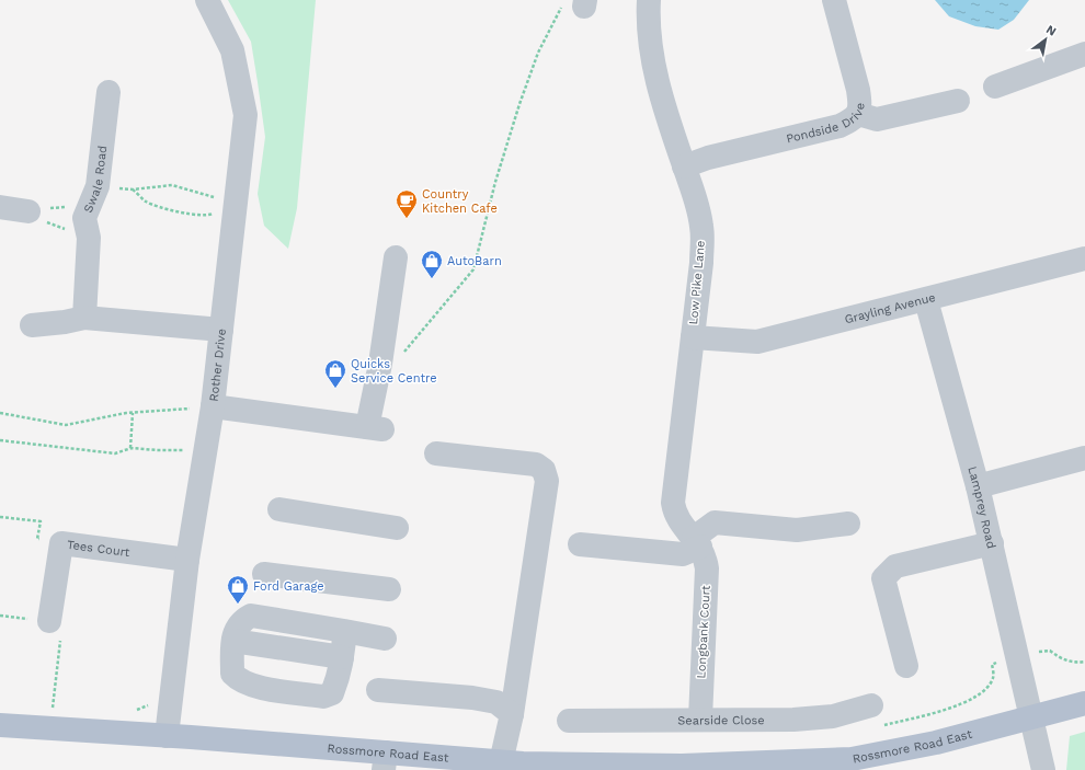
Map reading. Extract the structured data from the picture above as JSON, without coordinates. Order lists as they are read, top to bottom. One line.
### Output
{"streets":{"main road":["Rossmore Road East"],"street":["Pondside Drive","Swale Road","Low Pike Lane","Grayling Avenue","Rother Drive","Lamprey Road","Tees Court","Longbank Court","Searside Close"]},"crossings":[["Pondside Drive","Low Pike Lane"],["Low Pike Lane","Grayling Avenue"],["Low Pike Lane","Longbank Court"],["Grayling Avenue","Lamprey Road"],["Rother Drive","Tees Court"],["Rother Drive","Rossmore Road East"],["Lamprey Road","Rossmore Road East"],["Longbank Court","Searside Close"]],"places":{"cafe":["Country Kitchen Cafe"],"shop":["AutoBarn","Quicks Service Centre","Ford Garage"]},"north":"top right"}
